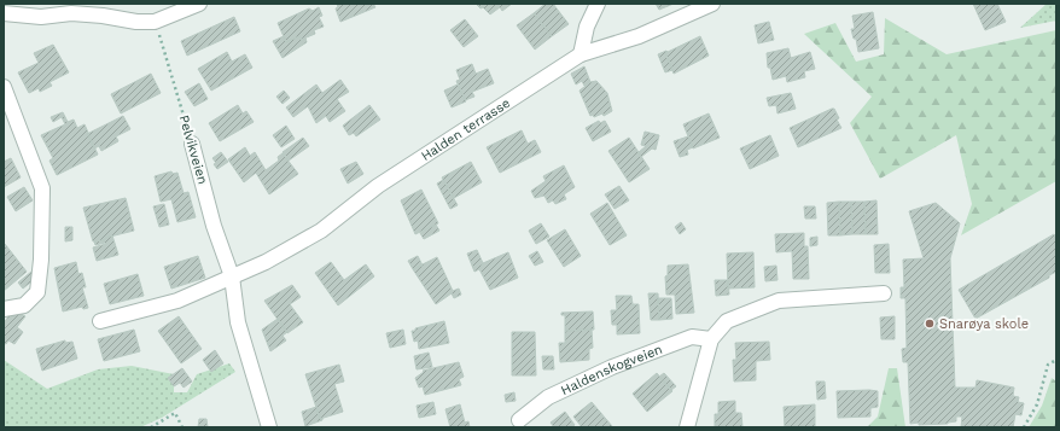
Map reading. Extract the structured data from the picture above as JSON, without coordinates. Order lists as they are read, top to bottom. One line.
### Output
{"streets":{"street":["Halden terrasse","Pelvikveien","Haldenskogveien"]},"crossings":[["Halden terrasse","Pelvikveien"]],"places":["Snarøya skole"]}
